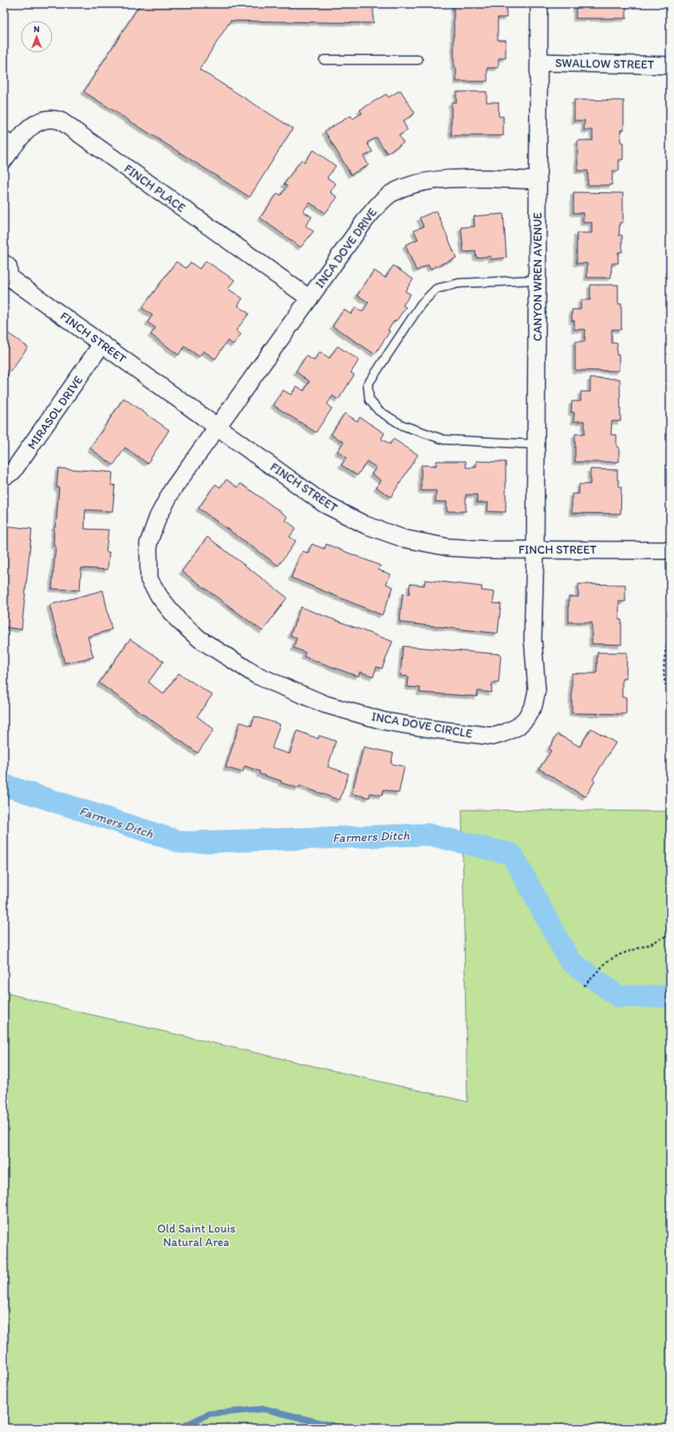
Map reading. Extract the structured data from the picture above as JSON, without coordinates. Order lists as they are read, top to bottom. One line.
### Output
{"streets":{"street":["SWALLOW STREET","FINCH PLACE","INCA DOVE DRIVE","CANYON WREN AVENUE","FINCH STREET","MIRASOL DRIVE","INCA DOVE CIRCLE"]},"crossings":[["SWALLOW STREET","CANYON WREN AVENUE"],["FINCH PLACE","INCA DOVE DRIVE"],["INCA DOVE DRIVE","CANYON WREN AVENUE"],["INCA DOVE DRIVE","FINCH STREET"],["INCA DOVE DRIVE","INCA DOVE CIRCLE"],["CANYON WREN AVENUE","FINCH STREET"],["CANYON WREN AVENUE","INCA DOVE CIRCLE"],["FINCH STREET","MIRASOL DRIVE"],["FINCH STREET","INCA DOVE CIRCLE"]],"water":["Farmers Ditch"],"parks":["Old Saint Louis Natural Area"],"north":"top"}
